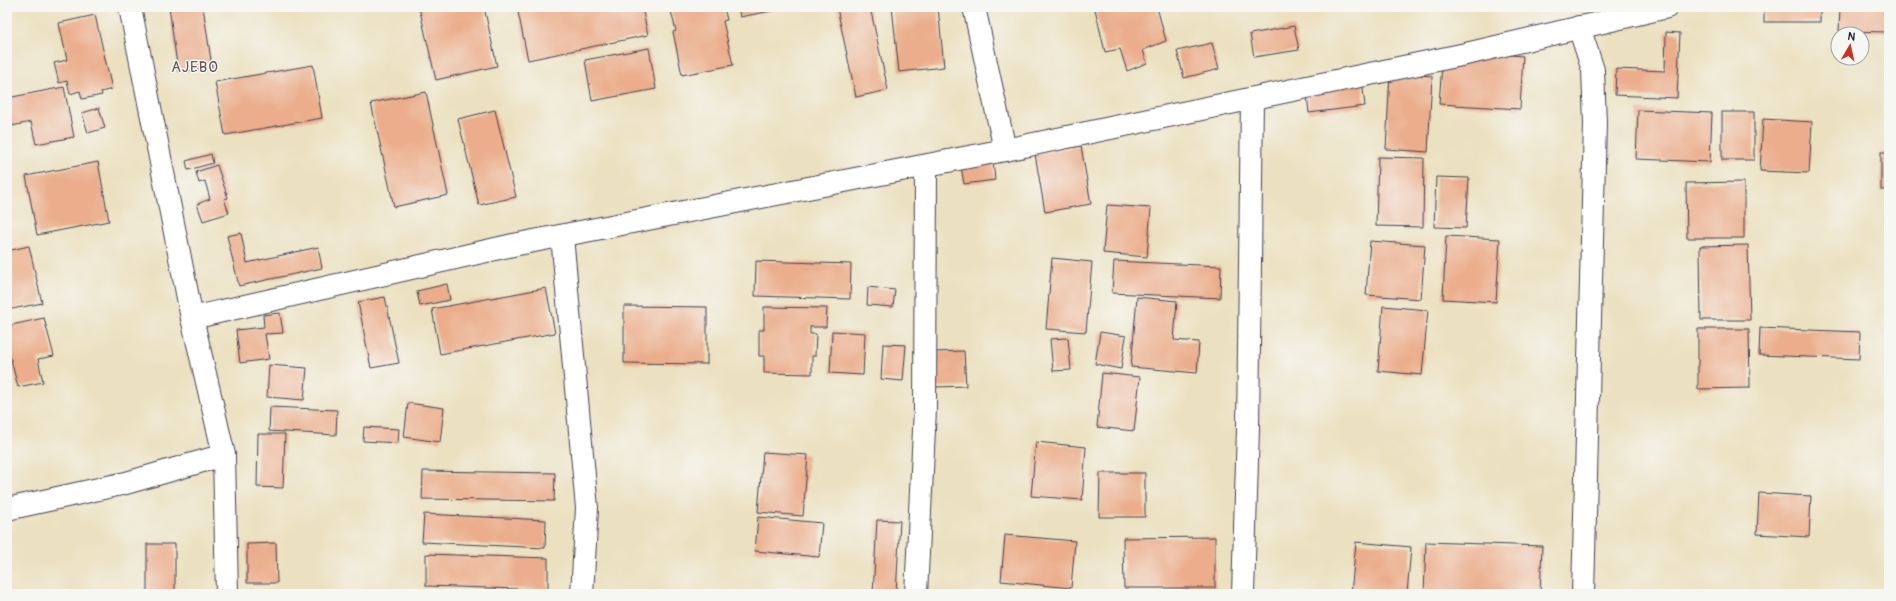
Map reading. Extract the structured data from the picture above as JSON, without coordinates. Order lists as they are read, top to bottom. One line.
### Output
{"districts":["AJEBO"],"north":"top"}
